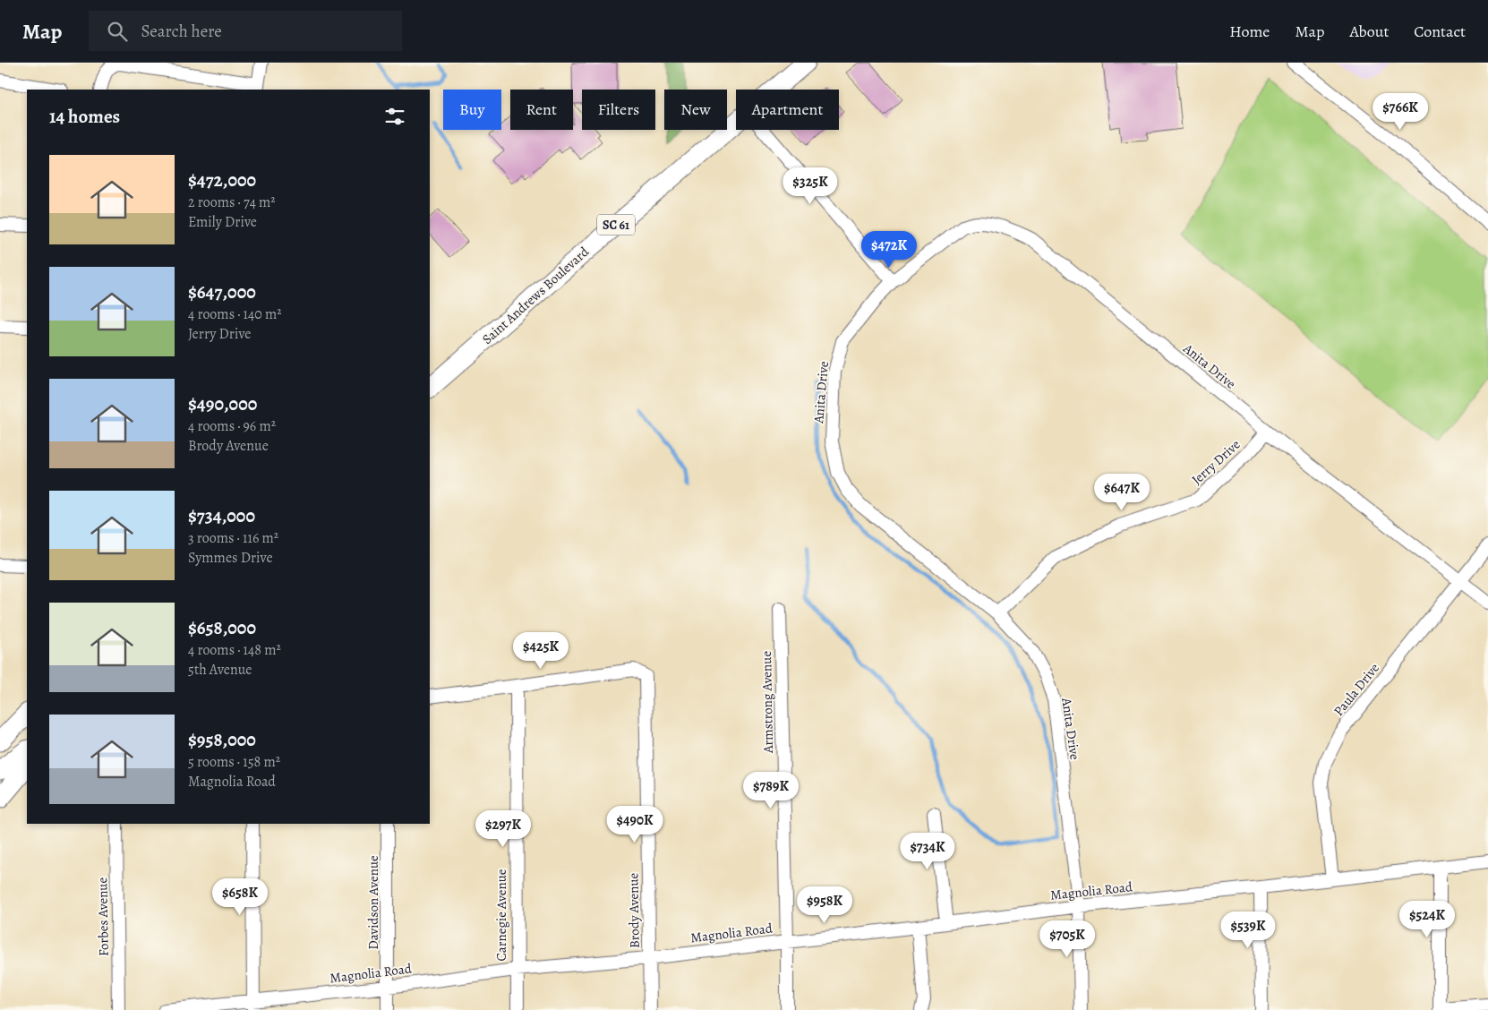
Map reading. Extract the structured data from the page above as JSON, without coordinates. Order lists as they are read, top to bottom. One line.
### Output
{"streets":{"main road":["SC 61","Saint Andrews Boulevard"],"street":["Anita Drive","Jerry Drive","Paula Drive","Armstrong Avenue","Magnolia Road","Davidson Avenue","Brody Avenue","Carnegie Avenue","Forbes Avenue"]},"crossings":[["Anita Drive","Jerry Drive"],["Anita Drive","Paula Drive"],["Anita Drive","Magnolia Road"],["Paula Drive","Magnolia Road"],["Armstrong Avenue","Magnolia Road"],["Magnolia Road","Davidson Avenue"],["Magnolia Road","Brody Avenue"],["Magnolia Road","Carnegie Avenue"],["Brody Avenue","Carnegie Avenue"]],"page":{"header":"Map","search":"Search here","nav":["Home","Map","About","Contact"],"chip":["Buy","Rent","Filters","New","Apartment"],"heading":"14 homes","price":["$766K","$325K","$472K","$647K","$425K","$789K","$490K","$297K","$734K","$658K","$958K","$524K","$539K","$705K"],"list":[{"name":"$472,000","note":"2 rooms · 74 m² · Emily Drive"},{"name":"$647,000","note":"4 rooms · 140 m² · Jerry Drive"},{"name":"$490,000","note":"4 rooms · 96 m² · Brody Avenue"},{"name":"$734,000","note":"3 rooms · 116 m² · Symmes Drive"},{"name":"$658,000","note":"4 rooms · 148 m² · 5th Avenue"},{"name":"$958,000","note":"5 rooms · 158 m² · Magnolia Road"}]}}
